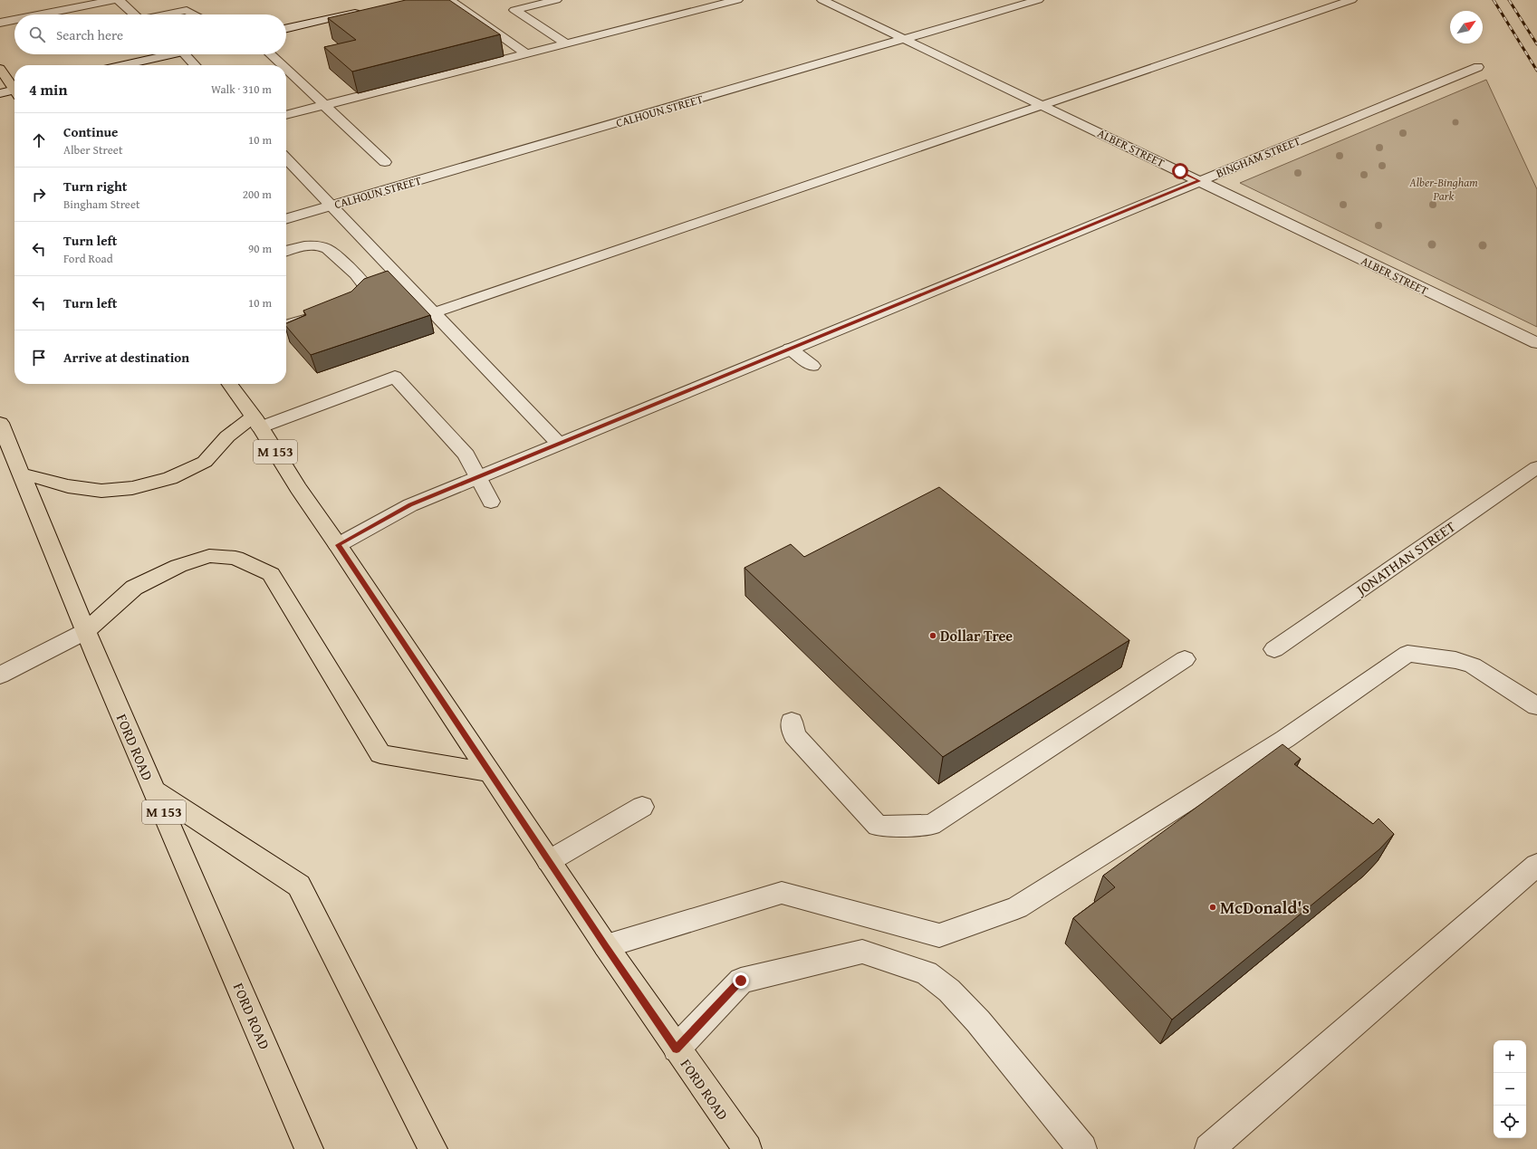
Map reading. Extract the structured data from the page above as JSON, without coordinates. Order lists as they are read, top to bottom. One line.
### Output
{"streets":{"main road":["M 153","FORD ROAD"],"street":["CALHOUN STREET","ALBER STREET","BINGHAM STREET","JONATHAN STREET"]},"crossings":[["CALHOUN STREET","ALBER STREET"],["ALBER STREET","BINGHAM STREET"],["BINGHAM STREET","FORD ROAD"]],"parks":["Alber-Bingham Park"],"places":["Dollar Tree","McDonald's"],"north":"top right","page":{"search":"Search here","heading":["4 min","Walk · 310 m"],"list":[["Continue","Alber Street","10 m"],["Turn right","Bingham Street","200 m"],["Turn left","Ford Road","90 m"],["Turn left","10 m"],"Arrive at destination"],"map_buttons":["+","−"]}}
